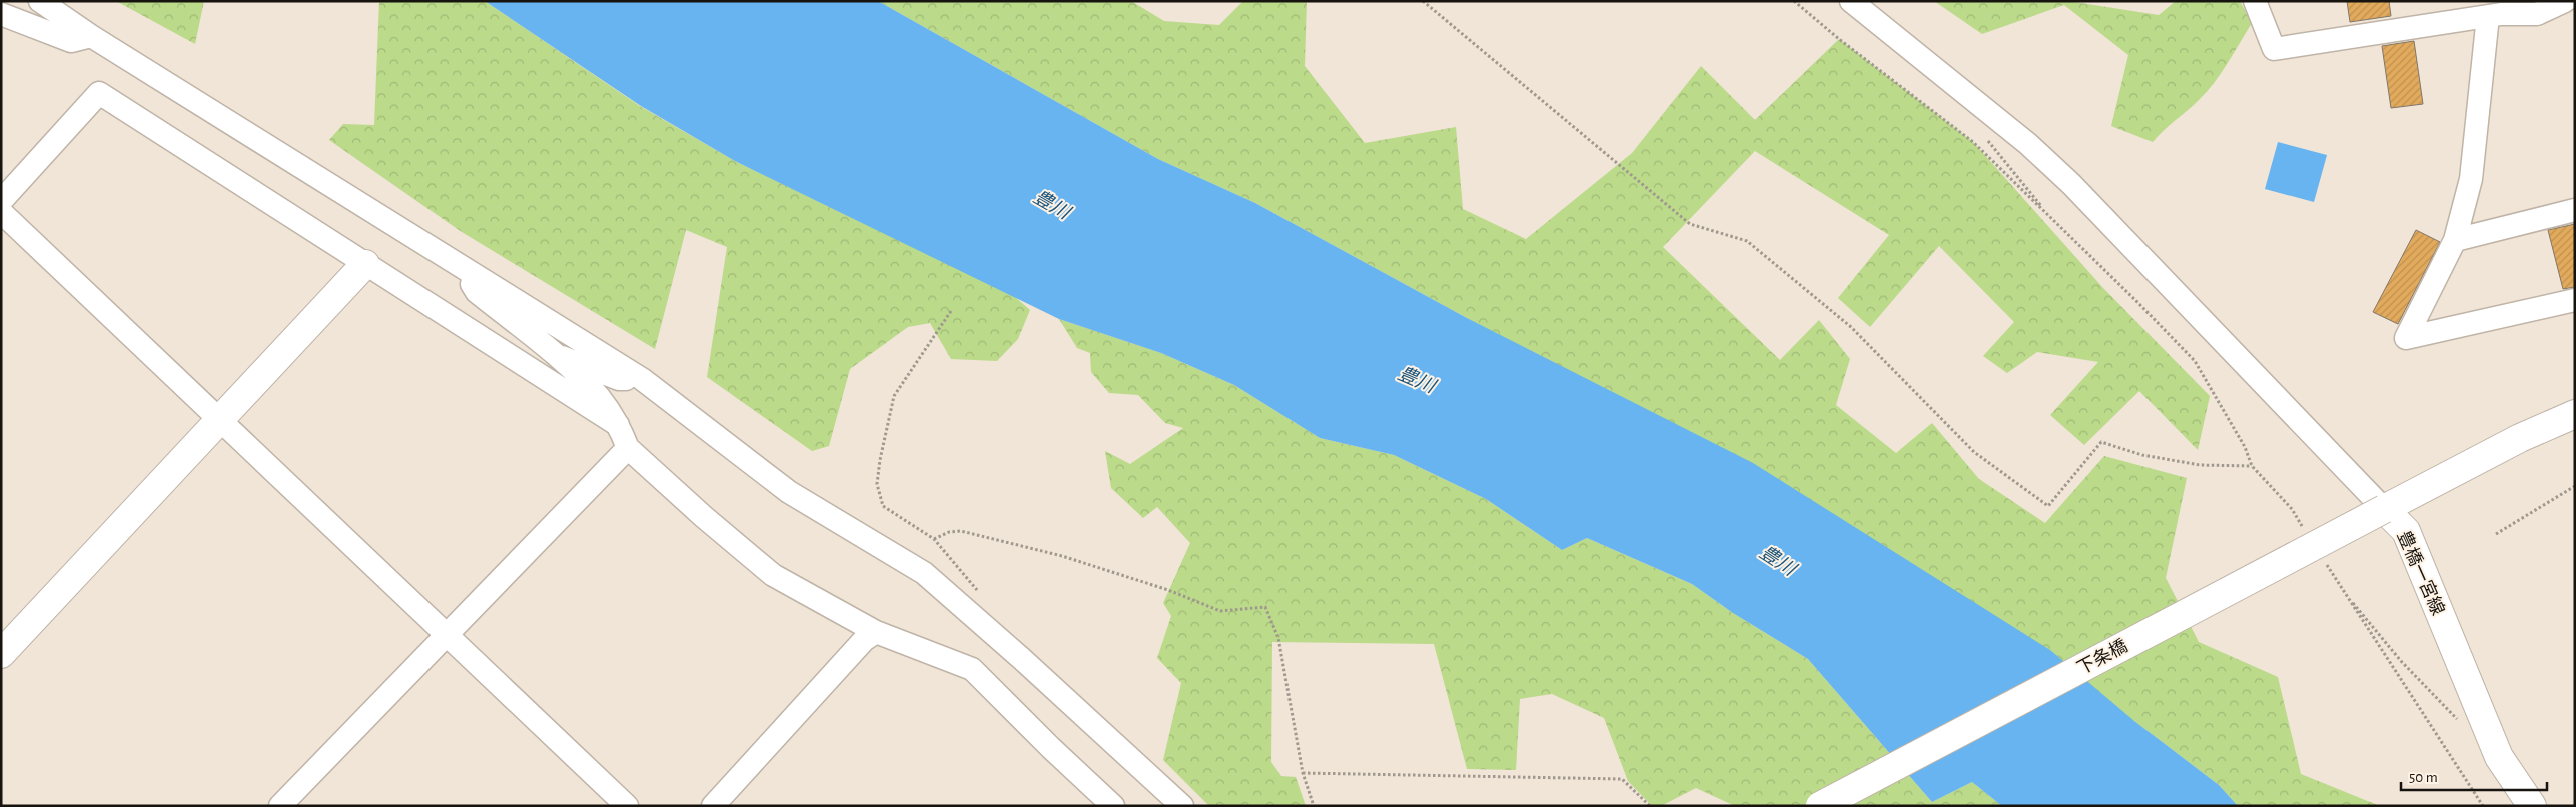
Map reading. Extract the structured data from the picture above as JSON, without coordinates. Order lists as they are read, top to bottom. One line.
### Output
{"streets":{"main road":["豊橋一宮線","下条橋"]},"crossings":[["豊橋一宮線","下条橋"]],"water":["豊川"],"scale_bar":"50 m"}
